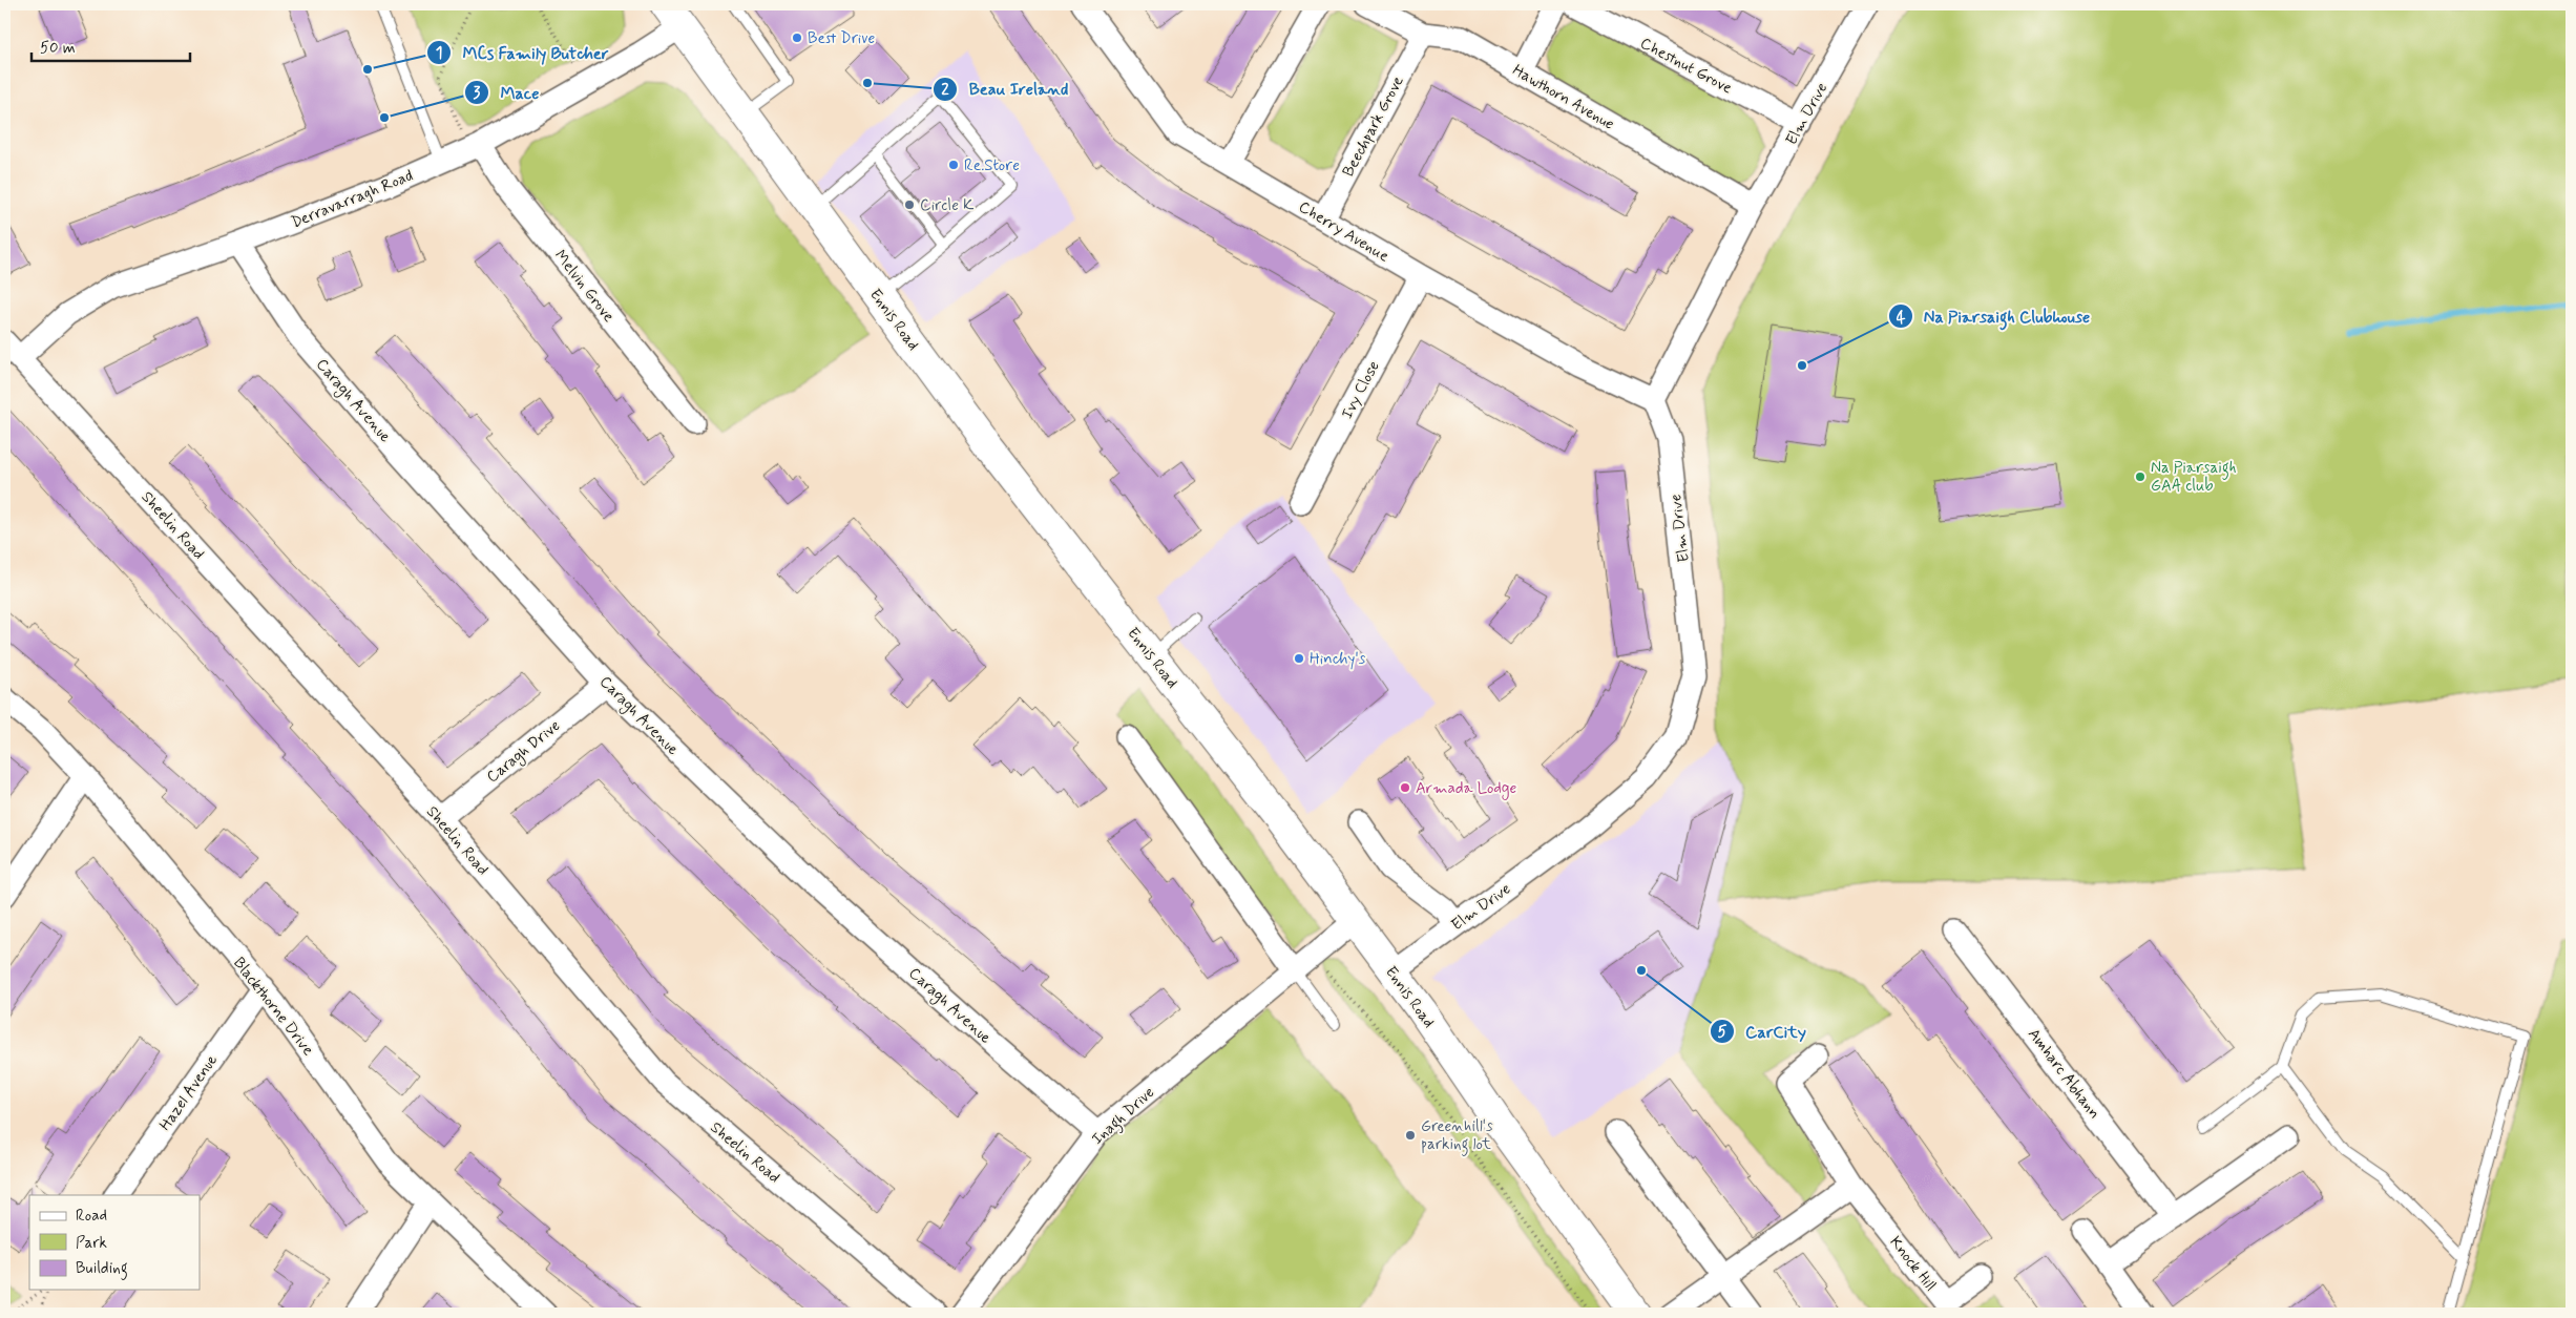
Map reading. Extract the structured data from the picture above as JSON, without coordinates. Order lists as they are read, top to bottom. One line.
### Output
{"streets":{"main road":["Ennis Road"],"street":["Chestnut Grove","Hawthorn Avenue","Elm Drive","Beechpark Grove","Derravarragh Road","Cherry Avenue","Melvin Grove","Ivy Close","Caragh Avenue","Sheelin Road","Caragh Drive","Blackthorne Drive","Amharc Abhann","Hazel Avenue","Inagh Drive","Knock Hill"]},"crossings":[["Chestnut Grove","Elm Drive"],["Hawthorn Avenue","Elm Drive"],["Hawthorn Avenue","Beechpark Grove"],["Elm Drive","Cherry Avenue"],["Elm Drive","Ennis Road"],["Beechpark Grove","Cherry Avenue"],["Derravarragh Road","Melvin Grove"],["Derravarragh Road","Ennis Road"],["Derravarragh Road","Caragh Avenue"],["Derravarragh Road","Sheelin Road"],["Cherry Avenue","Ivy Close"],["Ennis Road","Inagh Drive"],["Caragh Avenue","Caragh Drive"],["Caragh Avenue","Inagh Drive"],["Sheelin Road","Caragh Drive"],["Blackthorne Drive","Hazel Avenue"]],"places":["Best Drive","MCs Family Butcher","Beau Ireland","Mace","Re.Store","Circle K","Na Piarsaigh Clubhouse","Na Piarsaigh GAA club","Hinchy's","Armada Lodge","CarCity","Greenhill's parking lot"],"legend":["Road","Park","Building"],"scale_bar":"50 m"}
